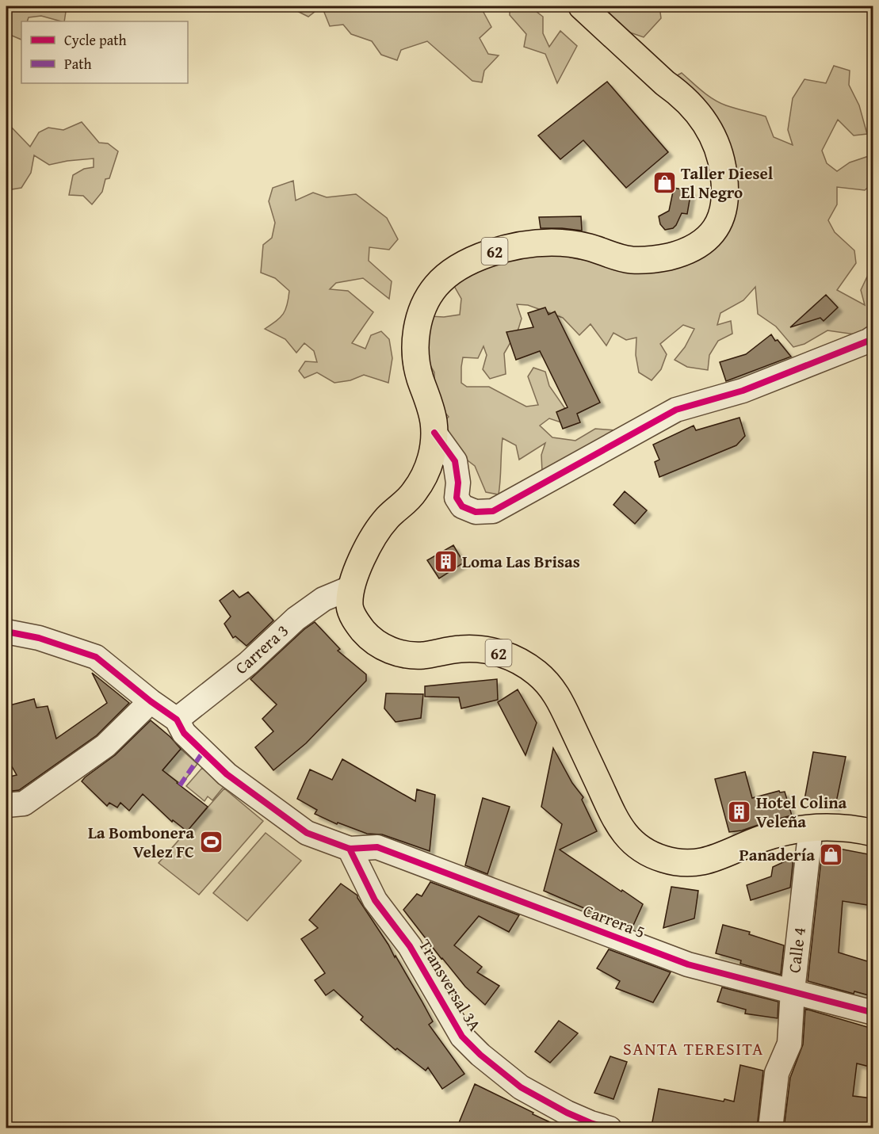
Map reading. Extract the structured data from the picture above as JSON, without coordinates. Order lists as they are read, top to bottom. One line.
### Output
{"streets":{"main road":["62"],"street":["Carrera 3","Carrera 5","Calle 4","Transversal 3A"]},"crossings":[["62","Carrera 3"],["62","Calle 4"],["Carrera 5","Calle 4"],["Carrera 5","Transversal 3A"]],"districts":["SANTA TERESITA"],"places":{"shop":["Taller Diesel El Negro","Panadería"],"building":["Loma Las Brisas","Hotel Colina Veleña"],"sports":["La Bombonera Velez FC"]},"legend":["Cycle path","Path"]}
